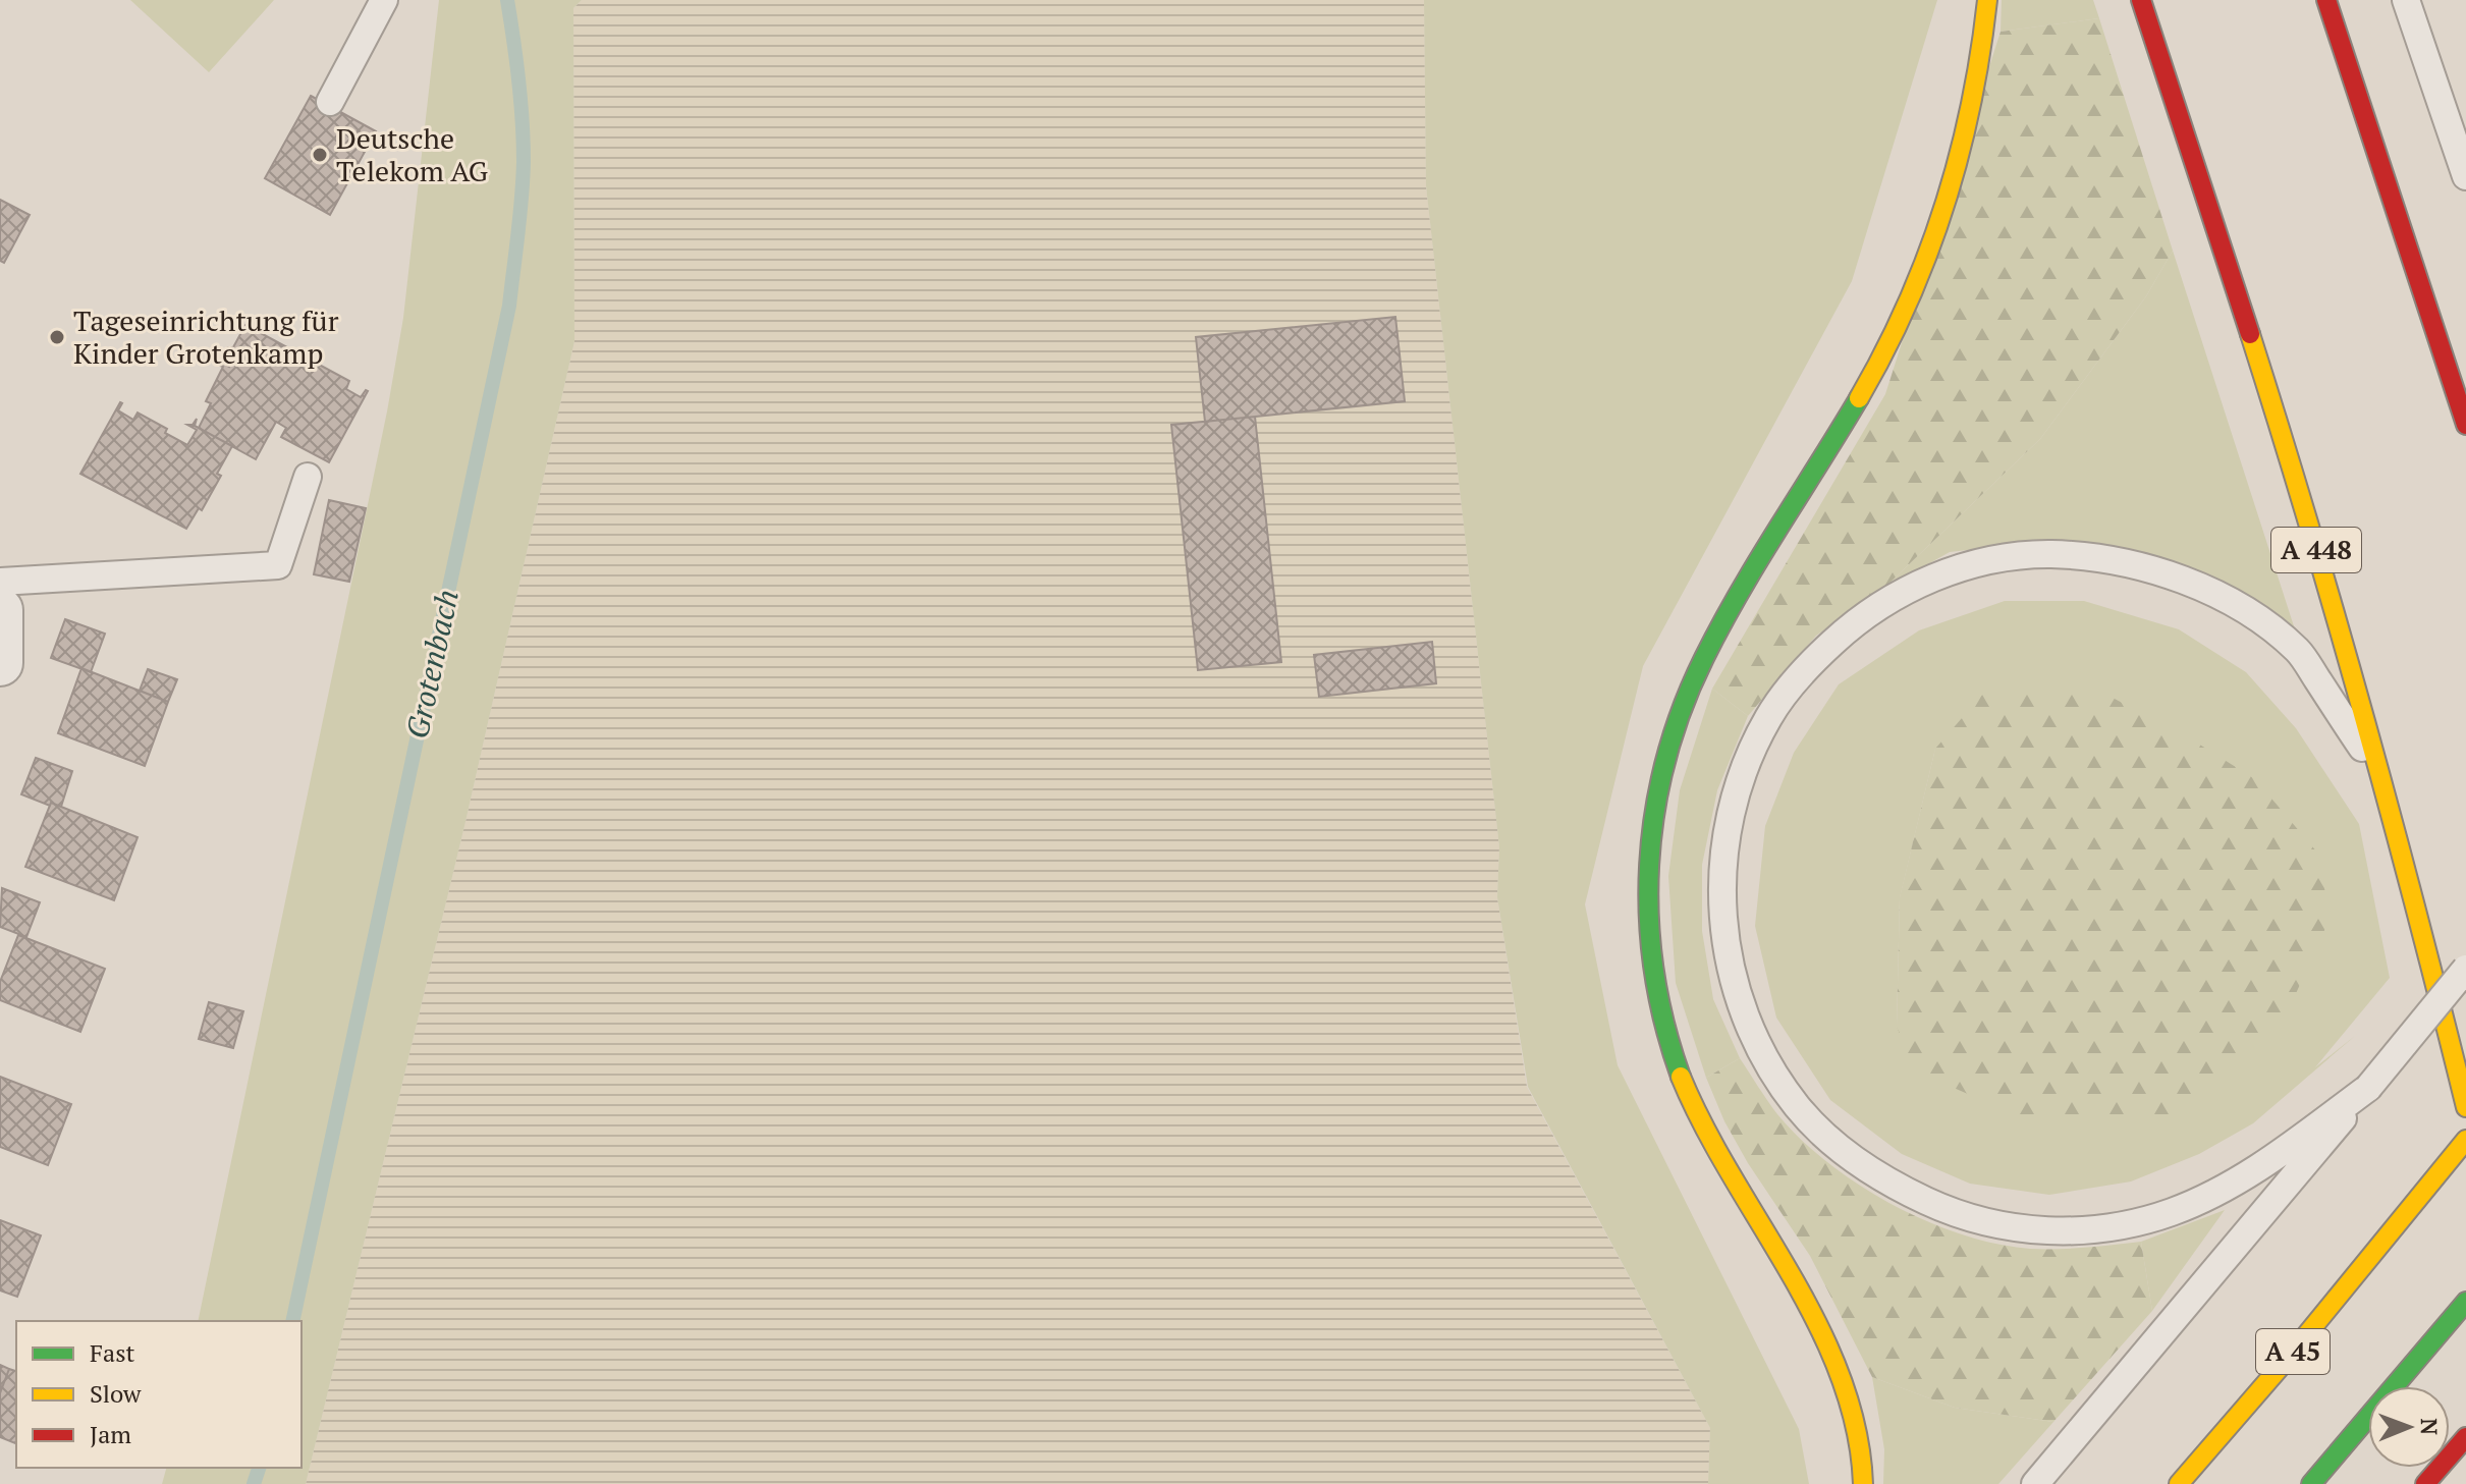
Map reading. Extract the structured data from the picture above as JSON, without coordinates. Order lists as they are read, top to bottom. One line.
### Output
{"streets":{"highway":["A 448","A 45"]},"water":["Grotenbach"],"places":["Deutsche Telekom AG","Tageseinrichtung für Kinder Grotenkamp"],"legend":["Fast","Slow","Jam"],"north":"right"}
